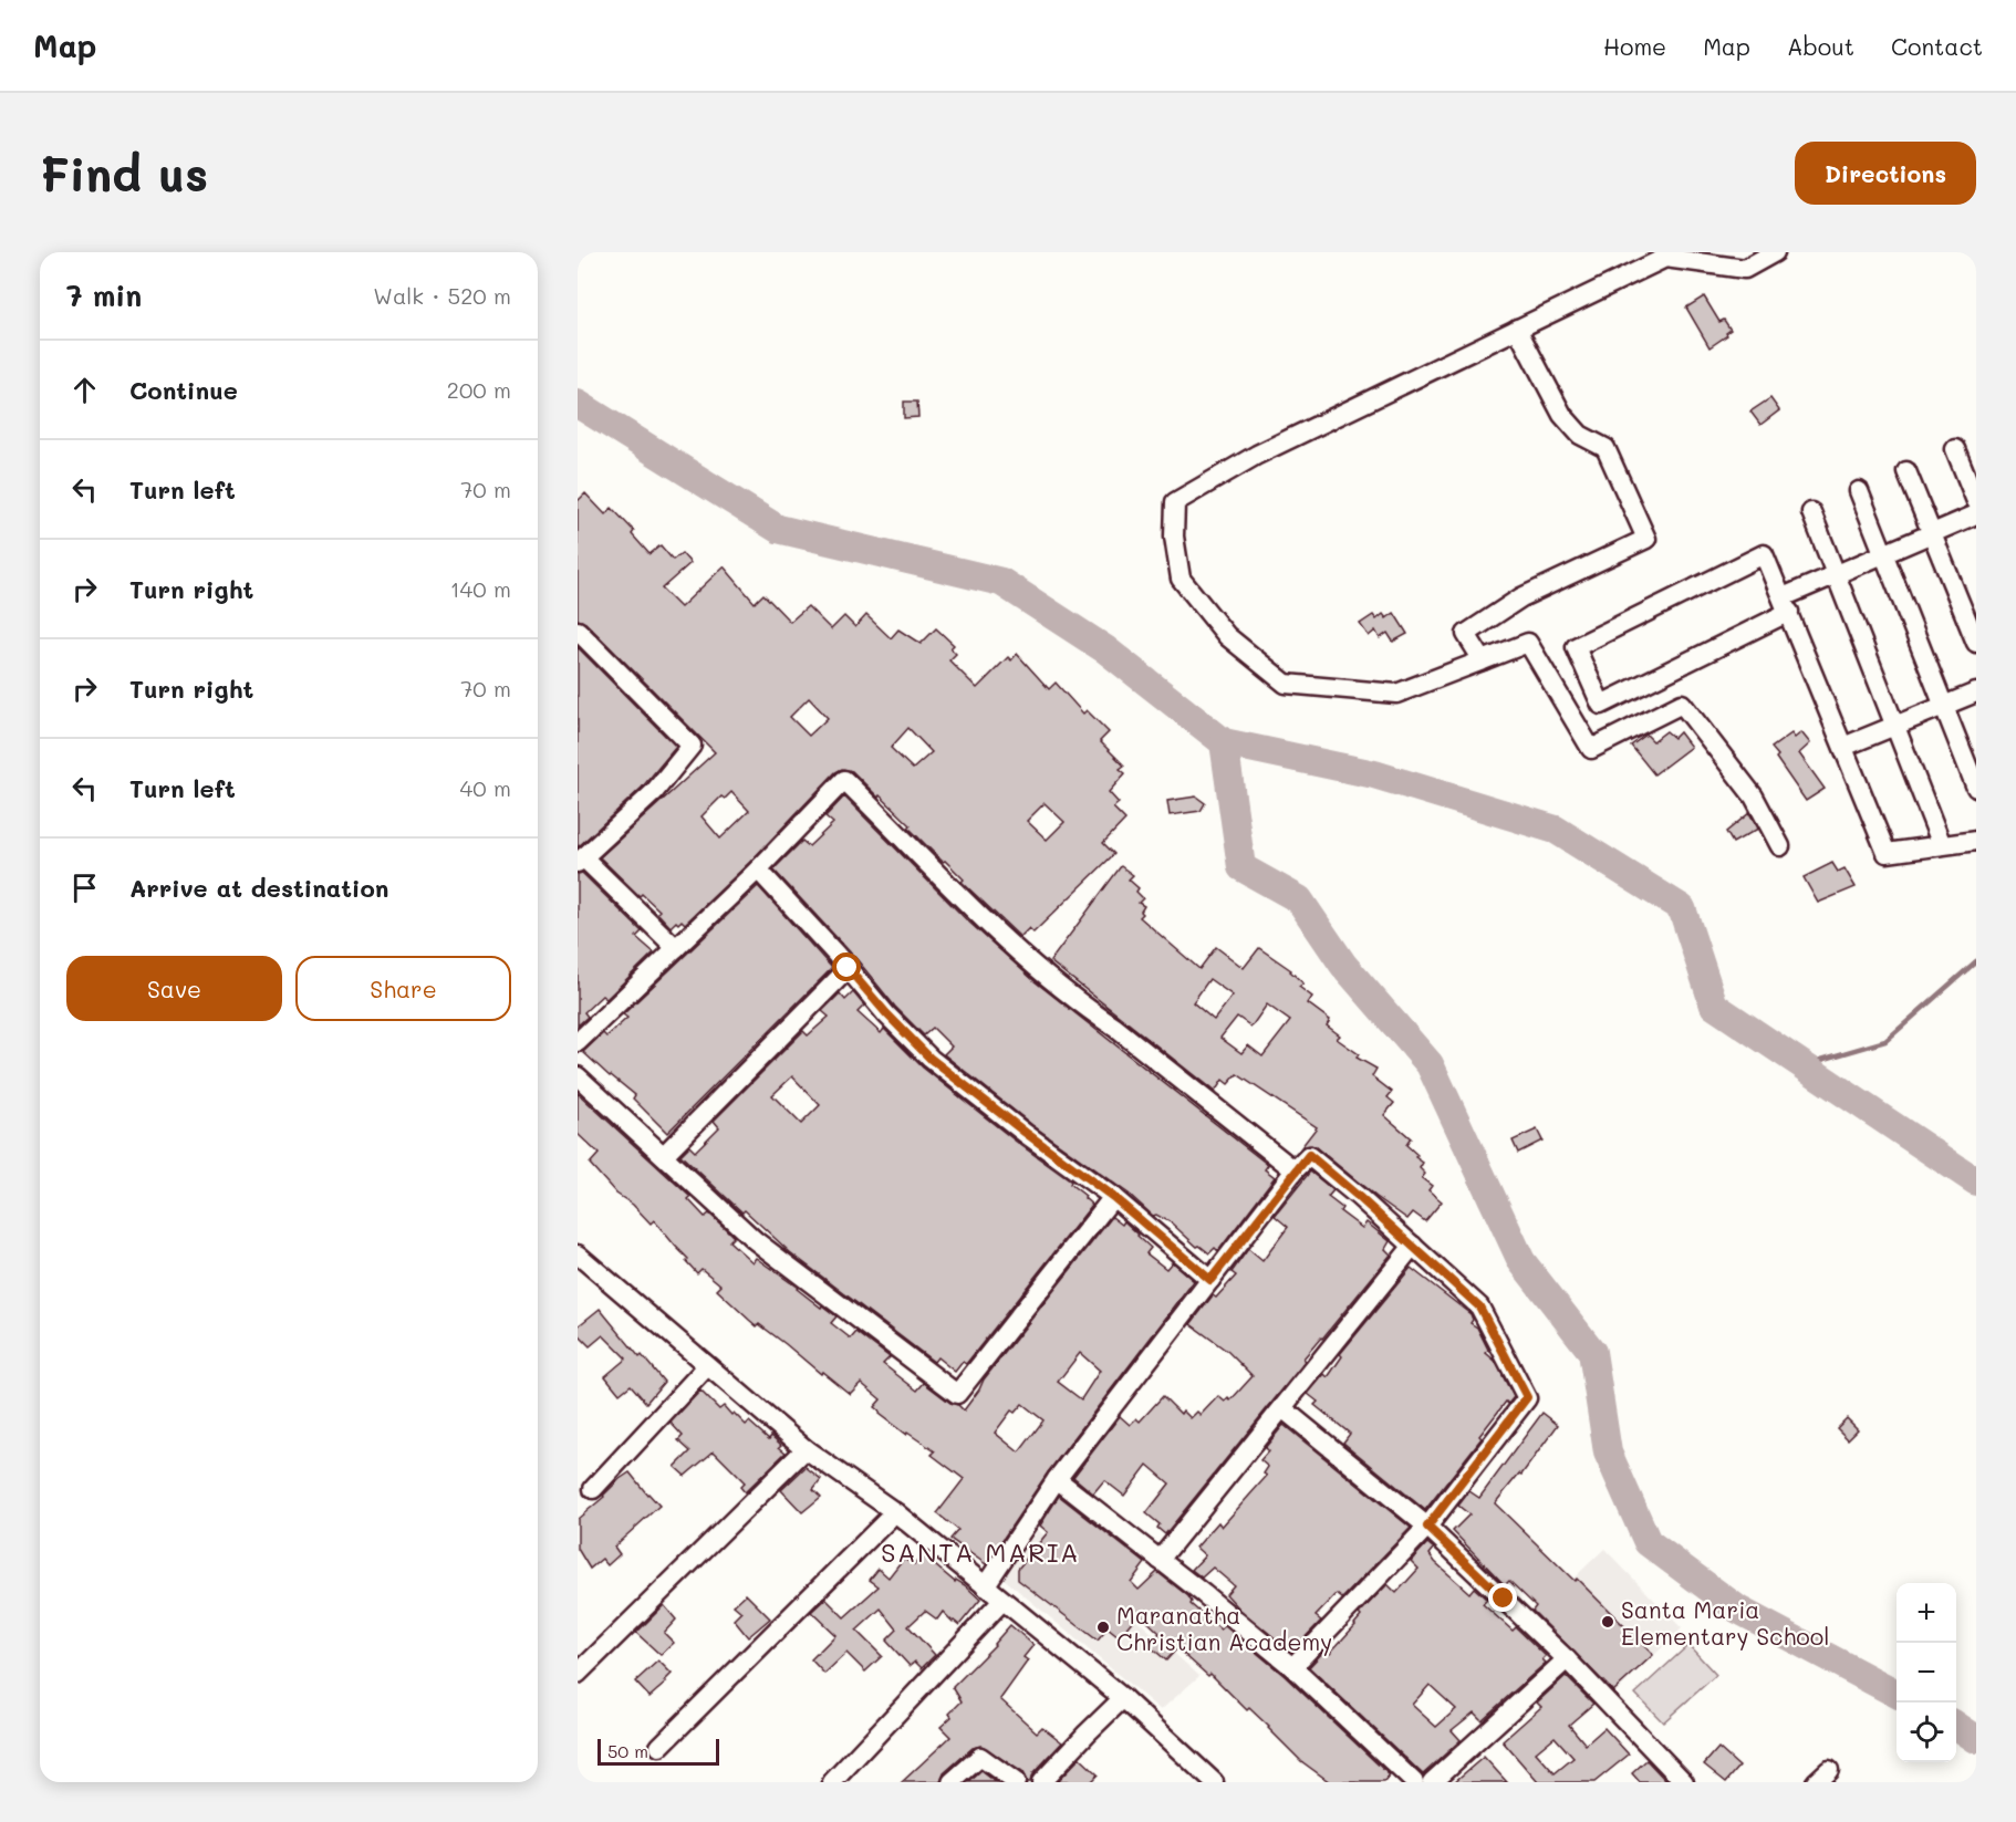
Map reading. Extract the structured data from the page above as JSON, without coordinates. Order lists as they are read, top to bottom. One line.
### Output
{"districts":["SANTA MARIA"],"places":["Santa Maria Elementary School","Maranatha Christian Academy"],"scale_bar":"50 m","page":{"header":"Map","nav":["Home","Map","About","Contact"],"buttons":["Directions",["Save","Share"]],"title":"Find us","heading":["7 min","Walk · 520 m"],"list":[["Continue","200 m"],["Turn left","70 m"],["Turn right","140 m"],["Turn right","70 m"],["Turn left","40 m"],"Arrive at destination"],"map_buttons":["+","−"],"scale":"50 m"}}
